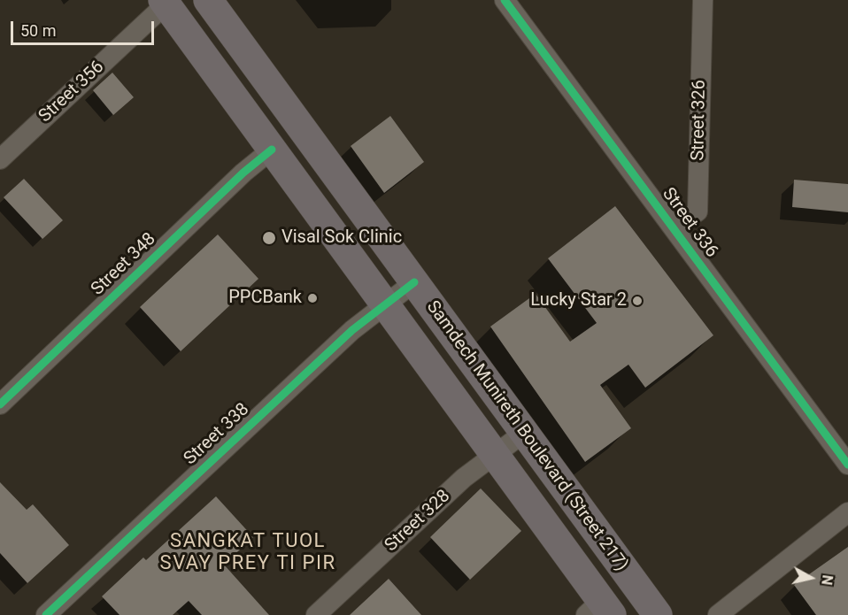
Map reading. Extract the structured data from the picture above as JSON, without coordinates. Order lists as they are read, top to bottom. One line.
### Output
{"streets":{"main road":["Samdech Munireth Boulevard (Street 217)"],"street":["Street 356","Street 326","Street 336","Street 348","Street 338","Street 328"]},"crossings":[["Street 356","Samdech Munireth Boulevard (Street 217)"],["Street 326","Street 336"],["Street 348","Samdech Munireth Boulevard (Street 217)"],["Street 338","Samdech Munireth Boulevard (Street 217)"],["Samdech Munireth Boulevard (Street 217)","Street 328"]],"districts":["SANGKAT TUOL SVAY PREY TI PIR"],"places":["Visal Sok Clinic","PPCBank","Lucky Star 2"],"scale_bar":"50 m","north":"right"}
